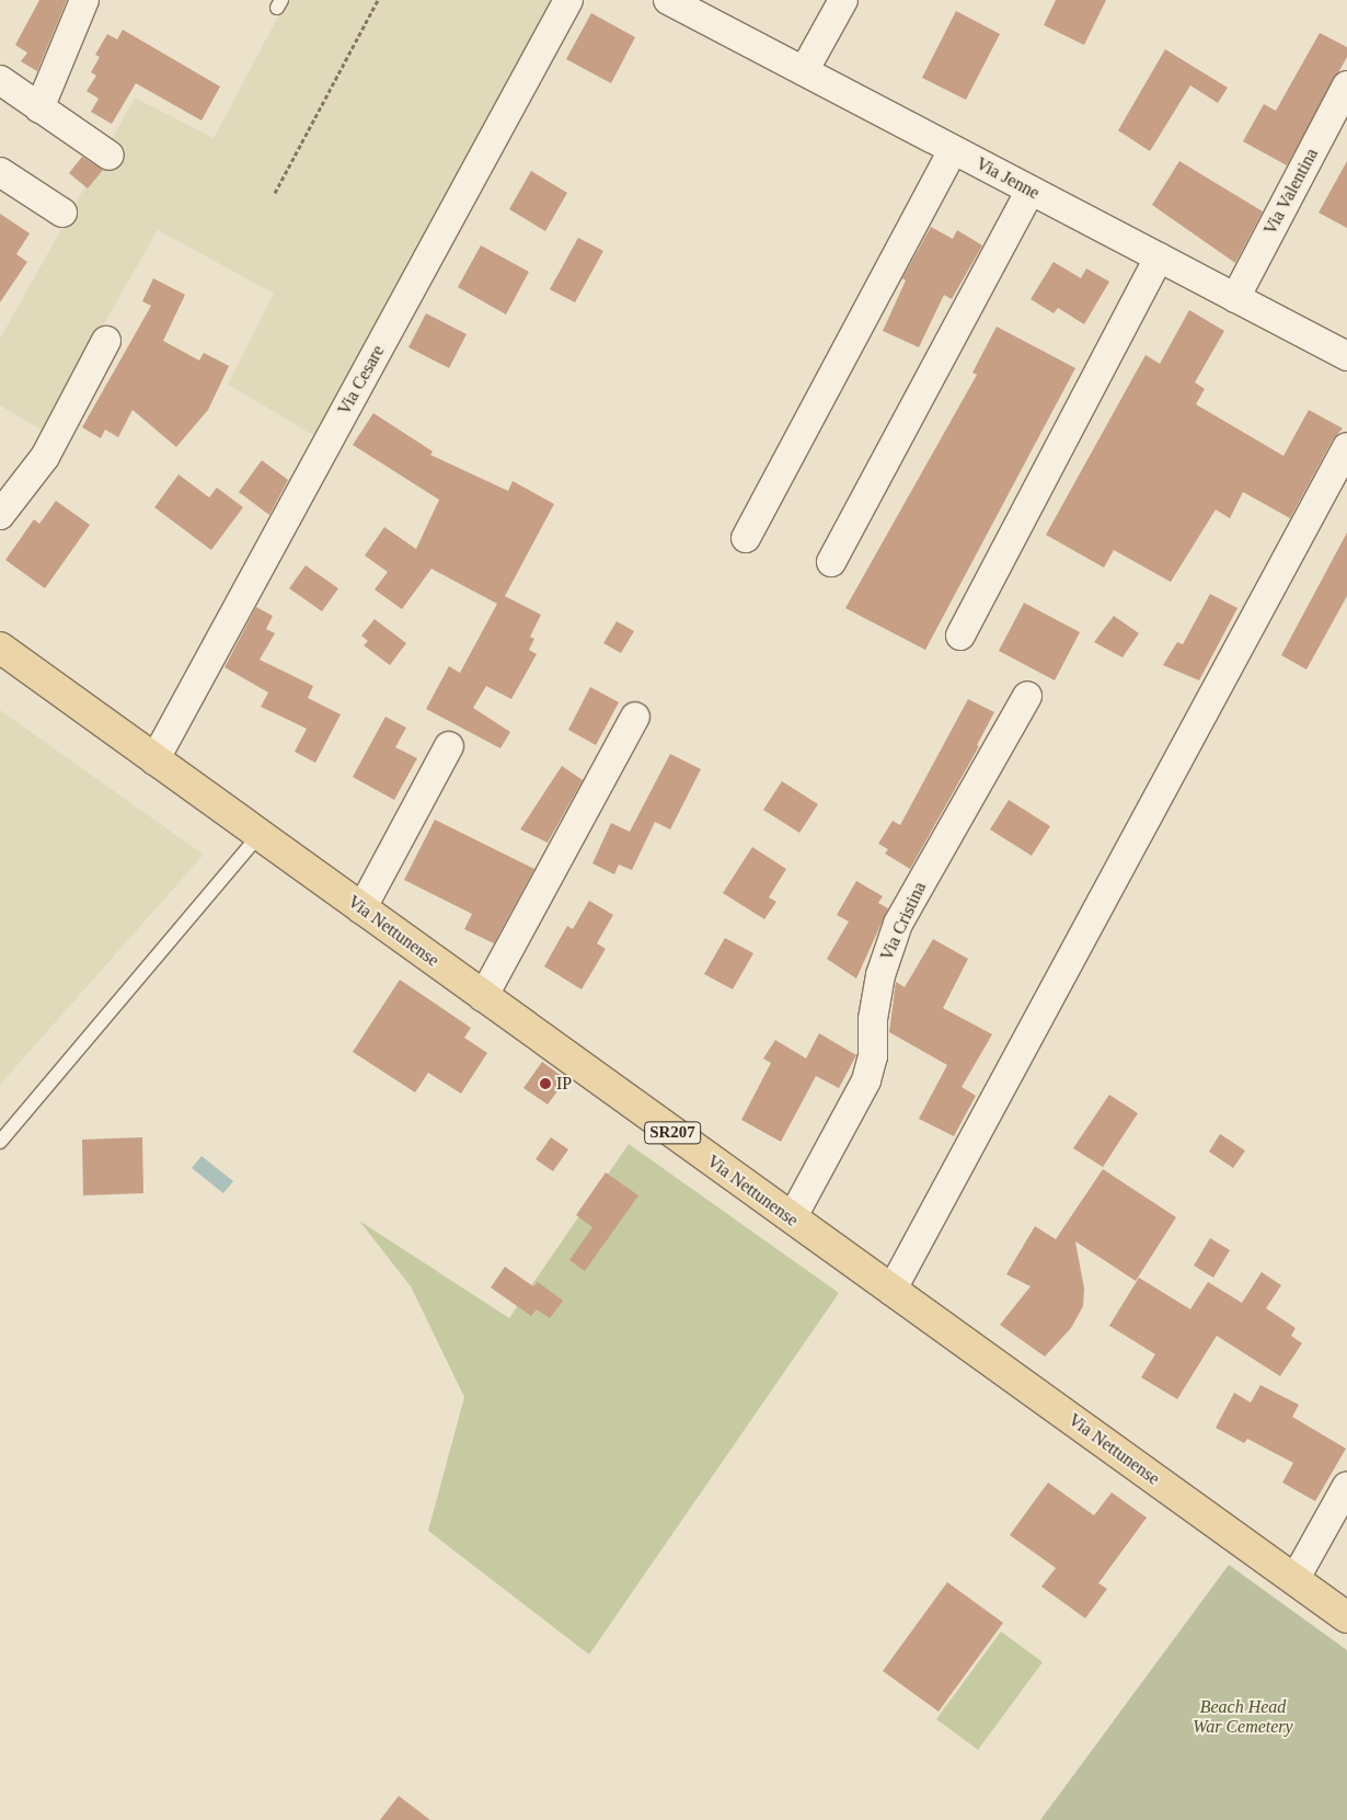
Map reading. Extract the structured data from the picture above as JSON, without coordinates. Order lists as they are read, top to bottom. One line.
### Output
{"streets":{"main road":["Via Nettunense","SR207"],"street":["Via Jenne","Via Valentina","Via Cesare","Via Cristina"]},"crossings":[["Via Jenne","Via Valentina"],["Via Cesare","Via Nettunense"],["Via Cristina","Via Nettunense"]],"parks":["Beach Head War Cemetery"],"places":["IP"]}
